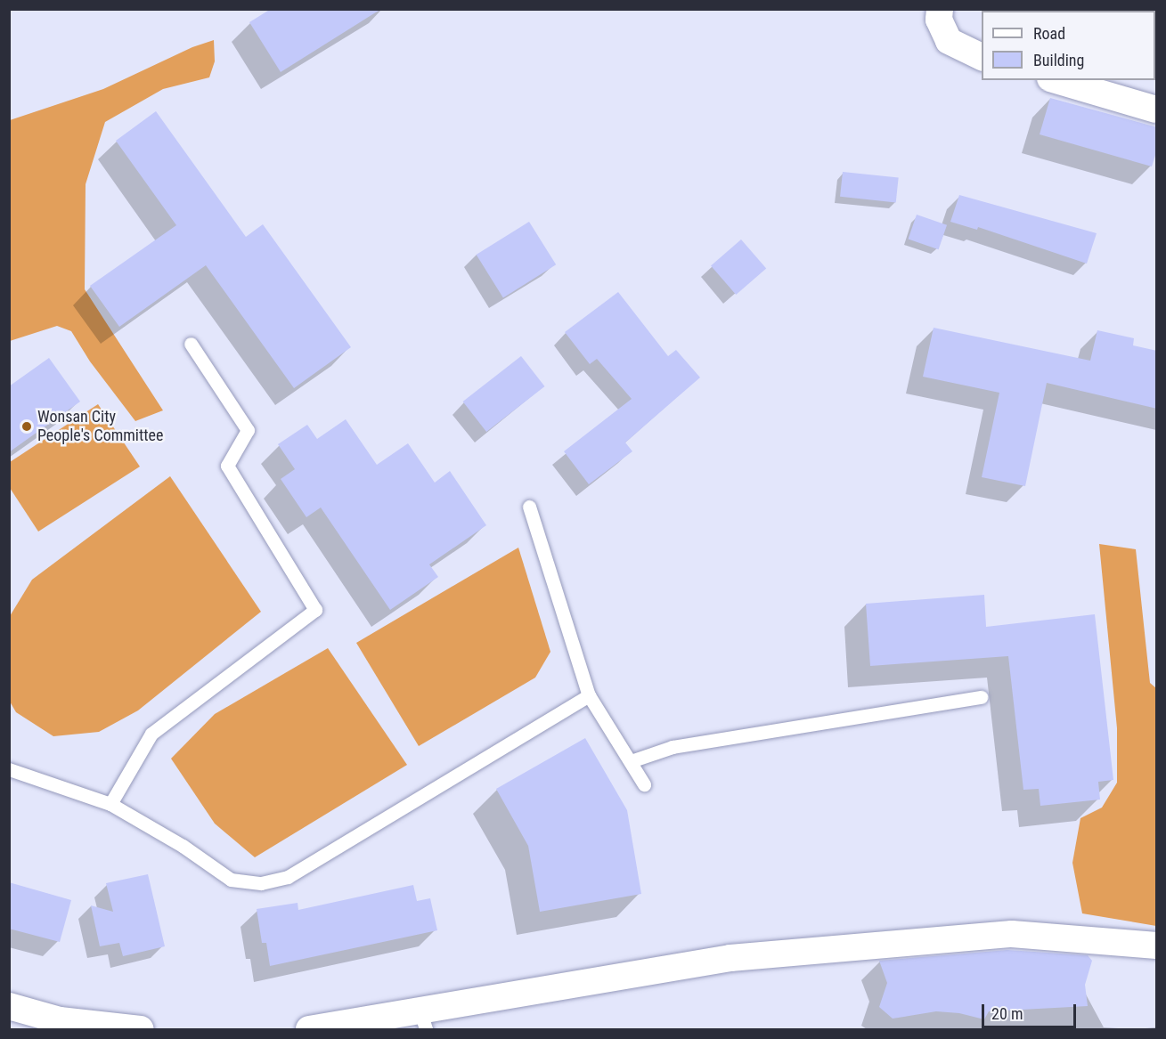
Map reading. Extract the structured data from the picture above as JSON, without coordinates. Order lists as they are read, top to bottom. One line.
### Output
{"places":["Wonsan City People's Committee"],"legend":["Road","Building"],"scale_bar":"20 m"}
